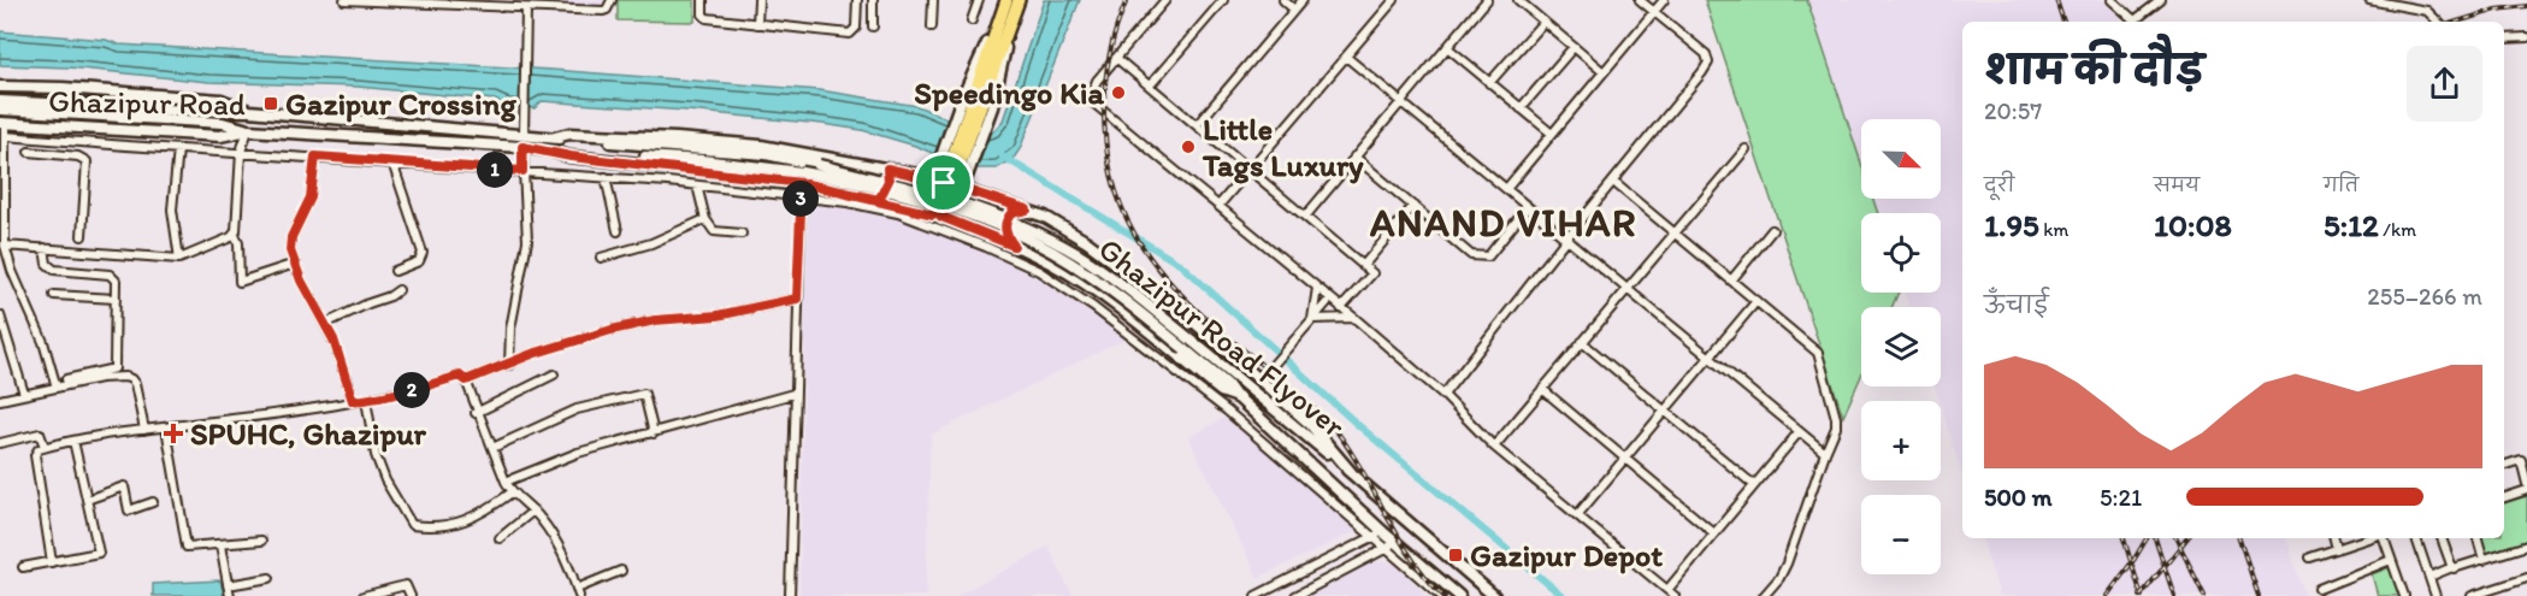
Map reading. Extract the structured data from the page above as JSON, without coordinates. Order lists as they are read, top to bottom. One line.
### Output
{"streets":{"main road":["Ghazipur Road","Ghazipur Road Flyover"]},"crossings":[["Ghazipur Road","Ghazipur Road Flyover"]],"districts":["ANAND VIHAR"],"places":{"other":["Speedingo Kia","Little Tags Luxury"],"transit":["Gazipur Crossing","Gazipur Depot"],"health":["SPUHC, Ghazipur"]},"north":"bottom right","page":{"heading":["शाम की दौड़","20:57"],"map_buttons":["+","−"],"stats":[["दूरी","1.95 km"],["समय","10:08"],["गति","5:12 /km"]],"pins":["1","3","2"],"chart":["ऊँचाई","255–266 m"],"list":[{"name":"500 m","note":"5:21"}]}}
